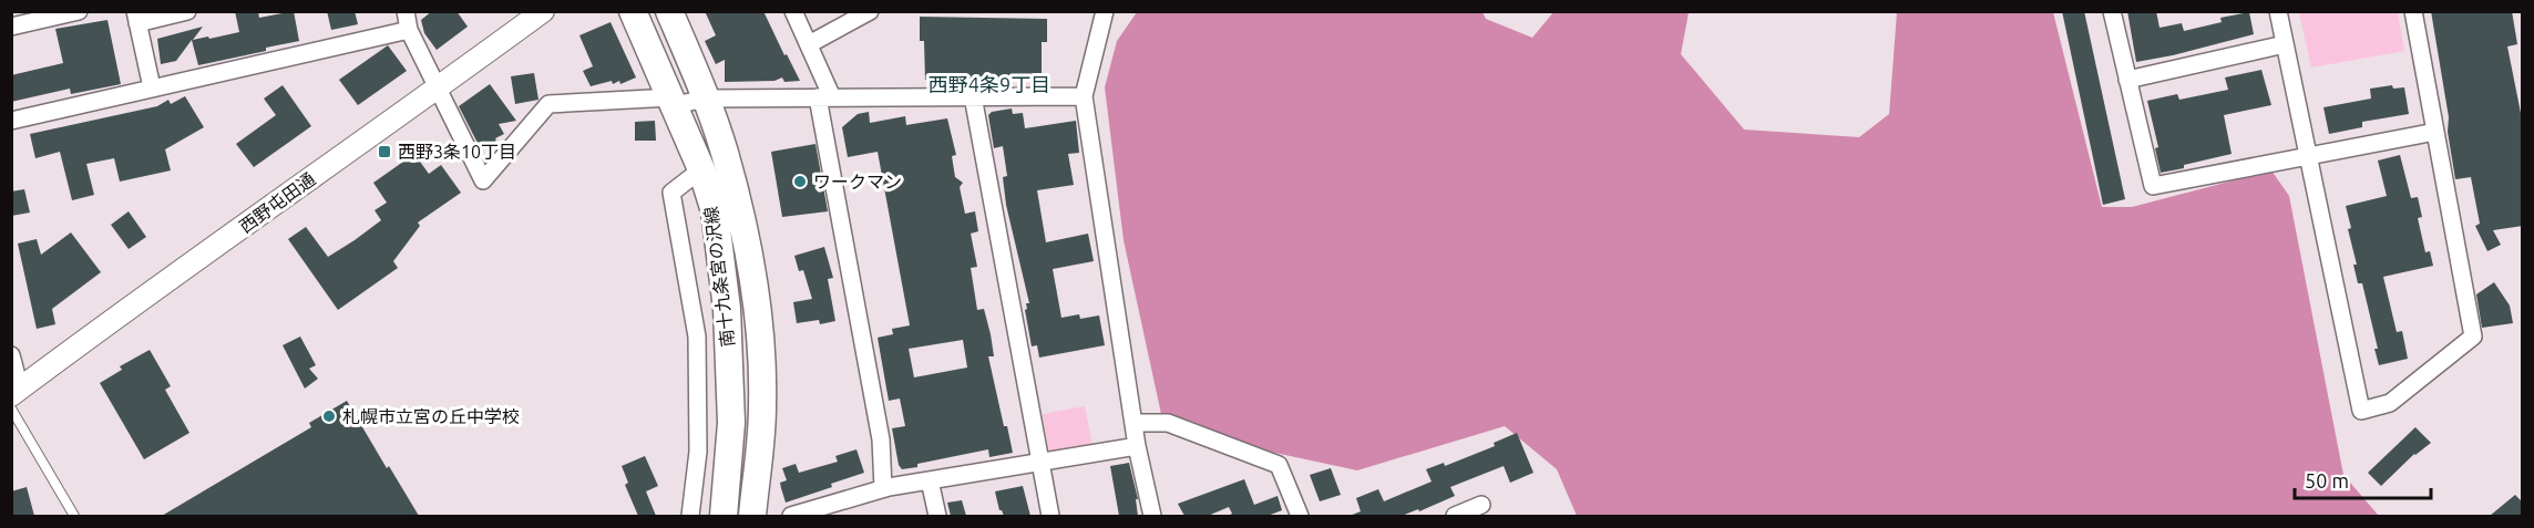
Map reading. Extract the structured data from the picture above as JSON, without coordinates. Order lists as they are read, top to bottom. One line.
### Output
{"streets":{"main road":["南十九条宮の沢線"],"street":["西野屯田通"]},"districts":["西野4条9丁目"],"places":{"transit":["西野3条10丁目"],"other":["ワークマン","札幌市立宮の丘中学校"]},"scale_bar":"50 m"}
